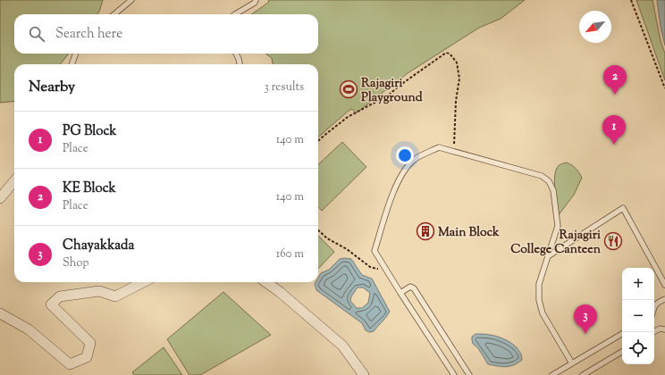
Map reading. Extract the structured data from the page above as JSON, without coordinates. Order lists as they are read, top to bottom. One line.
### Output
{"places":{"sports":["Rajagiri Playground"],"building":["Main Block"],"restaurant":["Rajagiri College Canteen"]},"north":"bottom left","page":{"search":"Search here","heading":["Nearby","3 results"],"pins":["2","1","3"],"list":[{"mark":"1","name":"PG Block","note":"Place","value":"140 m"},{"mark":"2","name":"KE Block","note":"Place","value":"140 m"},{"mark":"3","name":"Chayakkada","note":"Shop","value":"160 m"}],"map_buttons":["+","−"]}}
